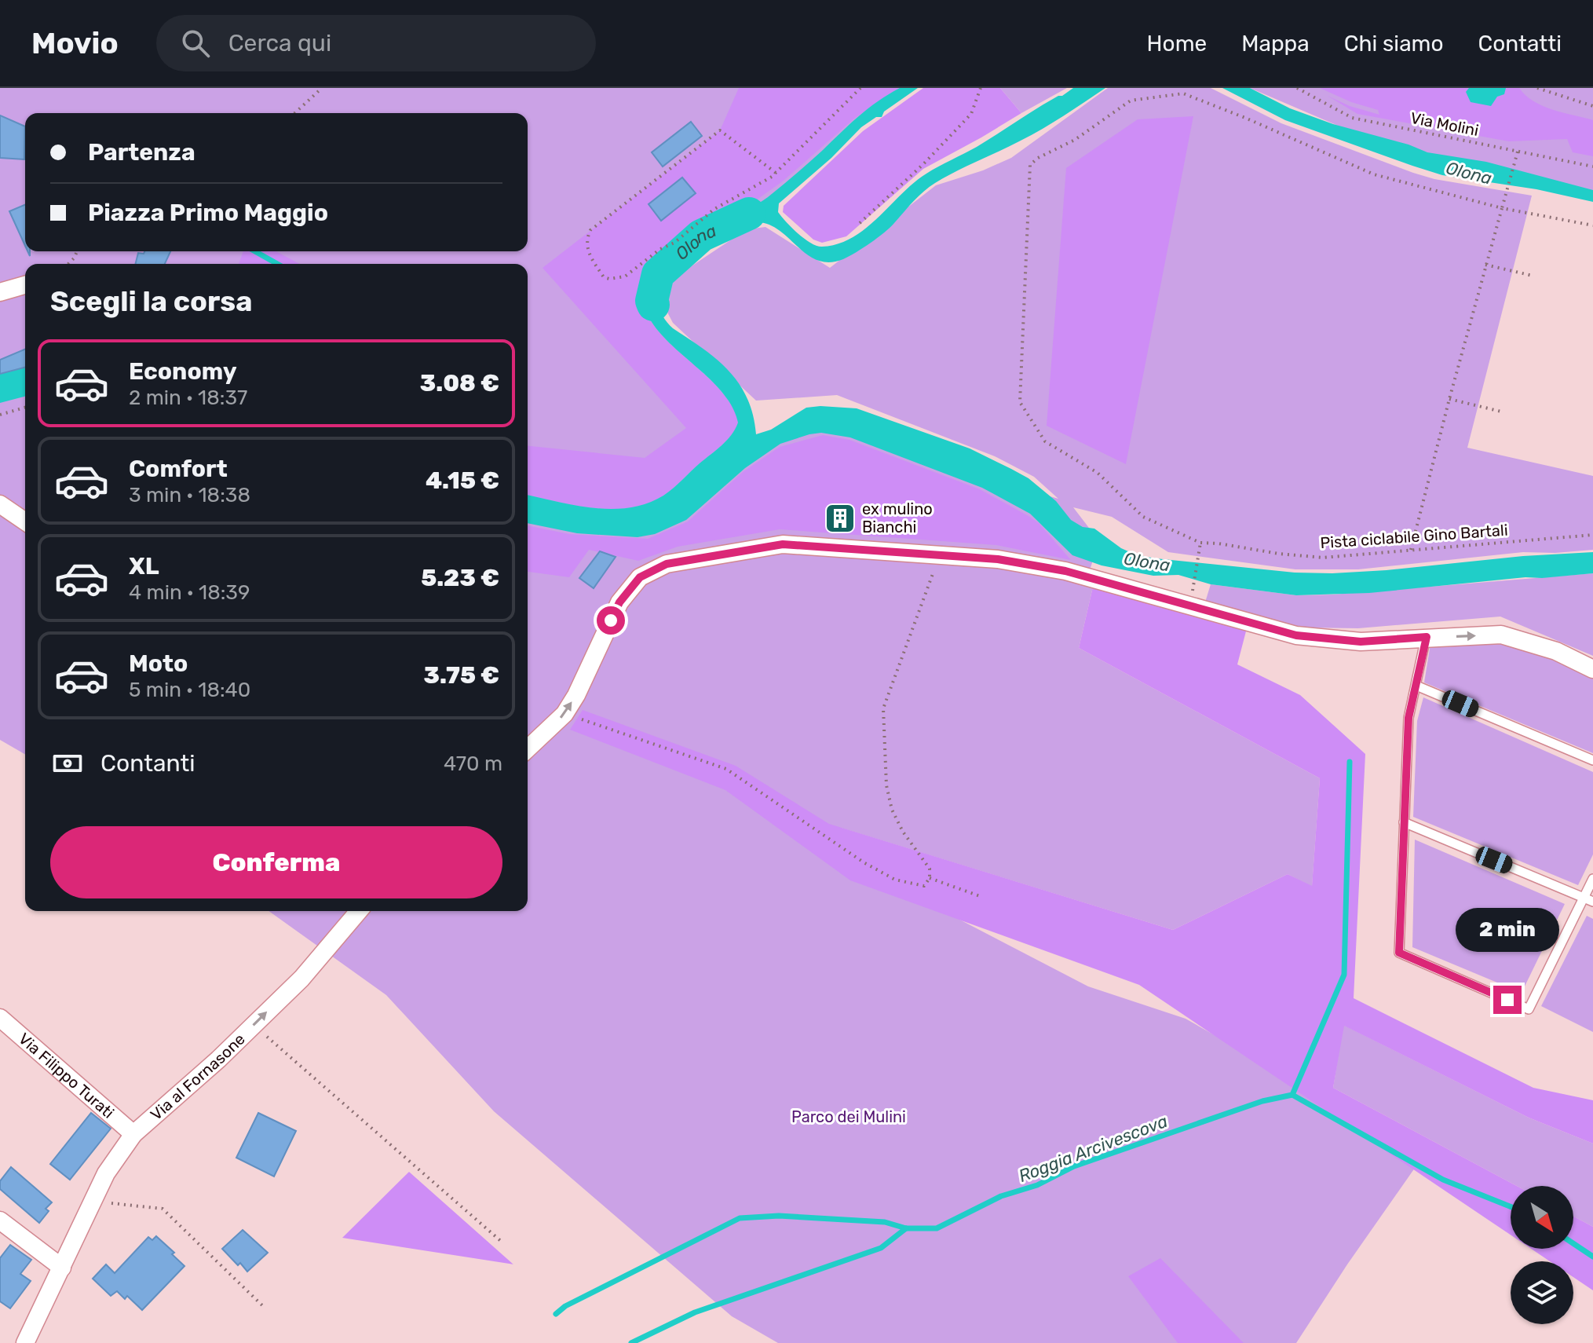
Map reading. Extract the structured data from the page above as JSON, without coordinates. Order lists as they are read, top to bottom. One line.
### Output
{"streets":{"street":["Via Filippo Turati","Via al Fornasone"],"path":["Via Molini","Pista ciclabile Gino Bartali"]},"crossings":[["Via Filippo Turati","Via al Fornasone"]],"water":["Olona","Roggia Arcivescova"],"parks":["Parco dei Mulini"],"places":{"building":["ex mulino Bianchi"]},"north":"bottom right","page":{"header":"Movio","search":"Cerca qui","nav":["Home","Mappa","Chi siamo","Contatti"],"banner":["Partenza","Piazza Primo Maggio"],"heading":"Scegli la corsa","list":[{"name":"Economy","note":"2 min · 18:37","value":"3.08 €"},{"name":"Comfort","note":"3 min · 18:38","value":"4.15 €"},{"name":"XL","note":"4 min · 18:39","value":"5.23 €"},{"name":"Moto","note":"5 min · 18:40","value":"3.75 €"}],"pay":["Contanti","470 m"],"buttons":"Conferma","bubble":"2 min"}}
